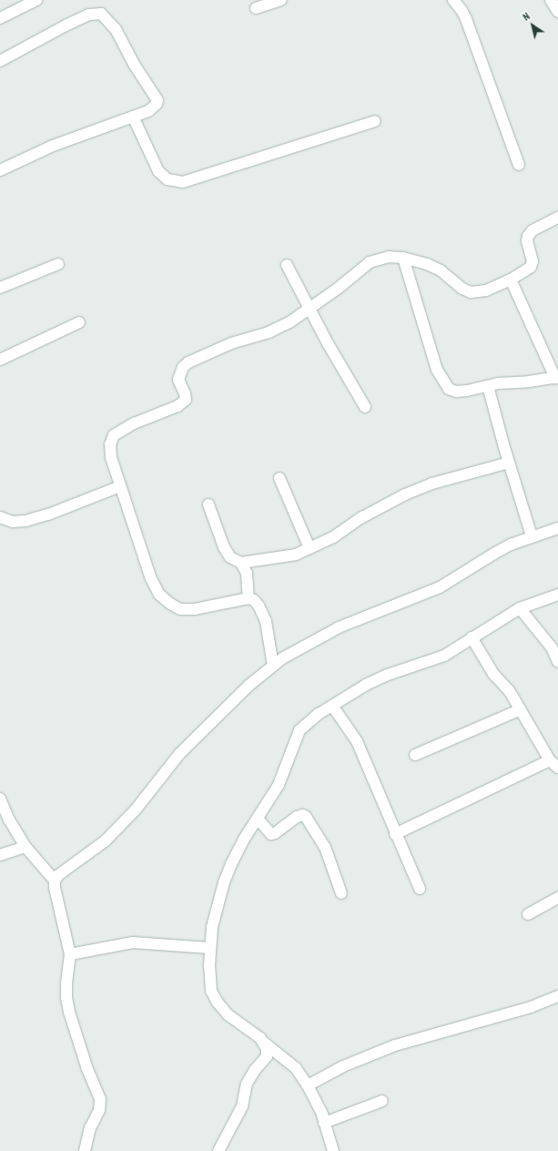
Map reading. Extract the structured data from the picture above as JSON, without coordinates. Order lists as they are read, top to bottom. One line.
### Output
{"north":"top left"}
